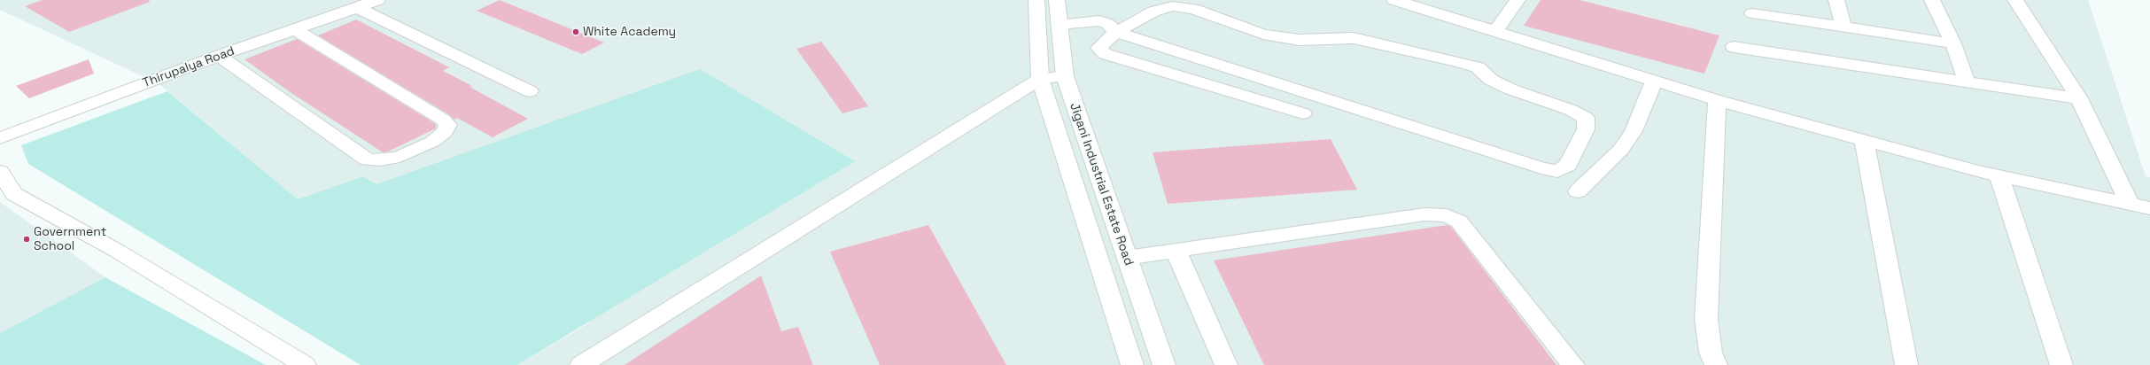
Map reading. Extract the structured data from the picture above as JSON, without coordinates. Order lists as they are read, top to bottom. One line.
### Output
{"streets":{"street":["Thirupalya Road","Jigani Industrial Estate Road"]},"places":["White Academy","Government School"]}
